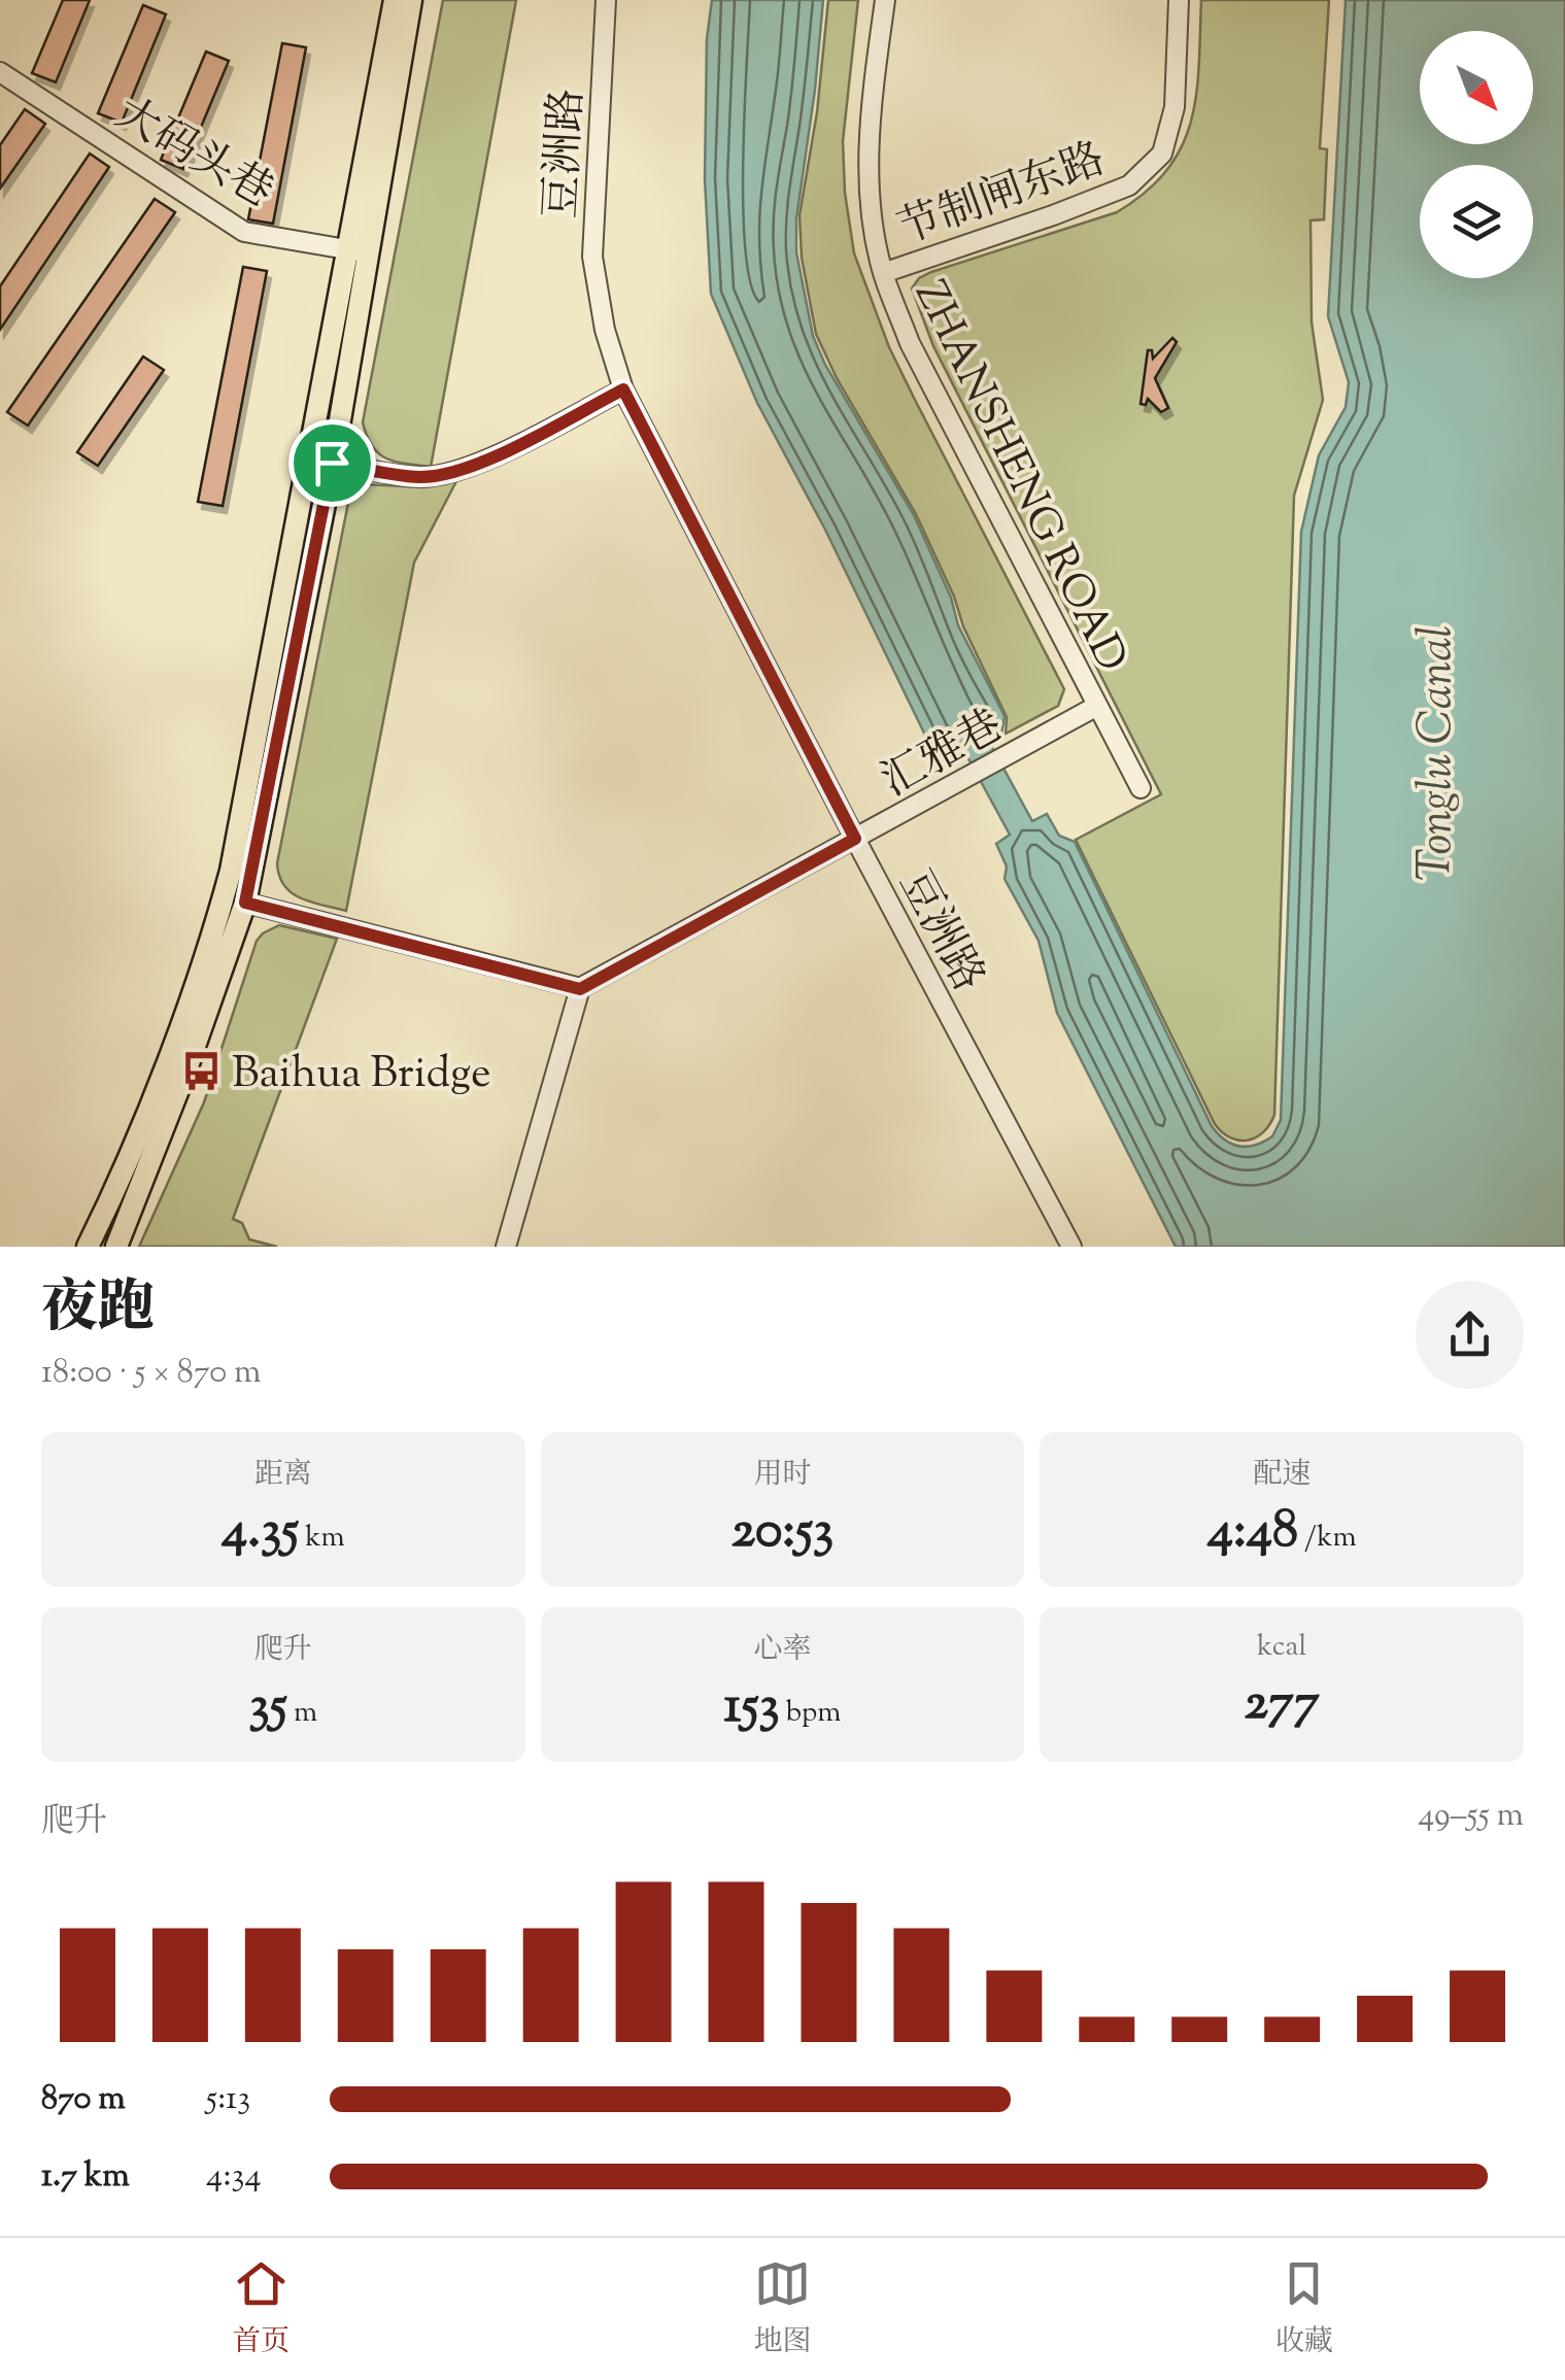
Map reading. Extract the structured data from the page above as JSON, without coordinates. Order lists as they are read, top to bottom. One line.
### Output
{"streets":{"street":["大码头巷","豆洲路","节制闸东路","ZHANSHENG ROAD","汇雅巷"]},"crossings":[["豆洲路","汇雅巷"],["节制闸东路","ZHANSHENG ROAD"],["ZHANSHENG ROAD","汇雅巷"]],"water":["Tonglu Canal"],"places":{"bus stop":["Baihua Bridge"]},"north":"bottom right","page":{"heading":["夜跑","18:00 · 5 × 870 m"],"stats":[["距离","4.35 km"],["用时","20:53"],["配速","4:48 /km"],["爬升","35 m"],["心率","153 bpm"],["kcal","277"]],"chart":["爬升","49–55 m"],"list":[{"name":"870 m","note":"5:13"},{"name":"1.7 km","note":"4:34"}],"tabs":["首页","地图","收藏"]}}
